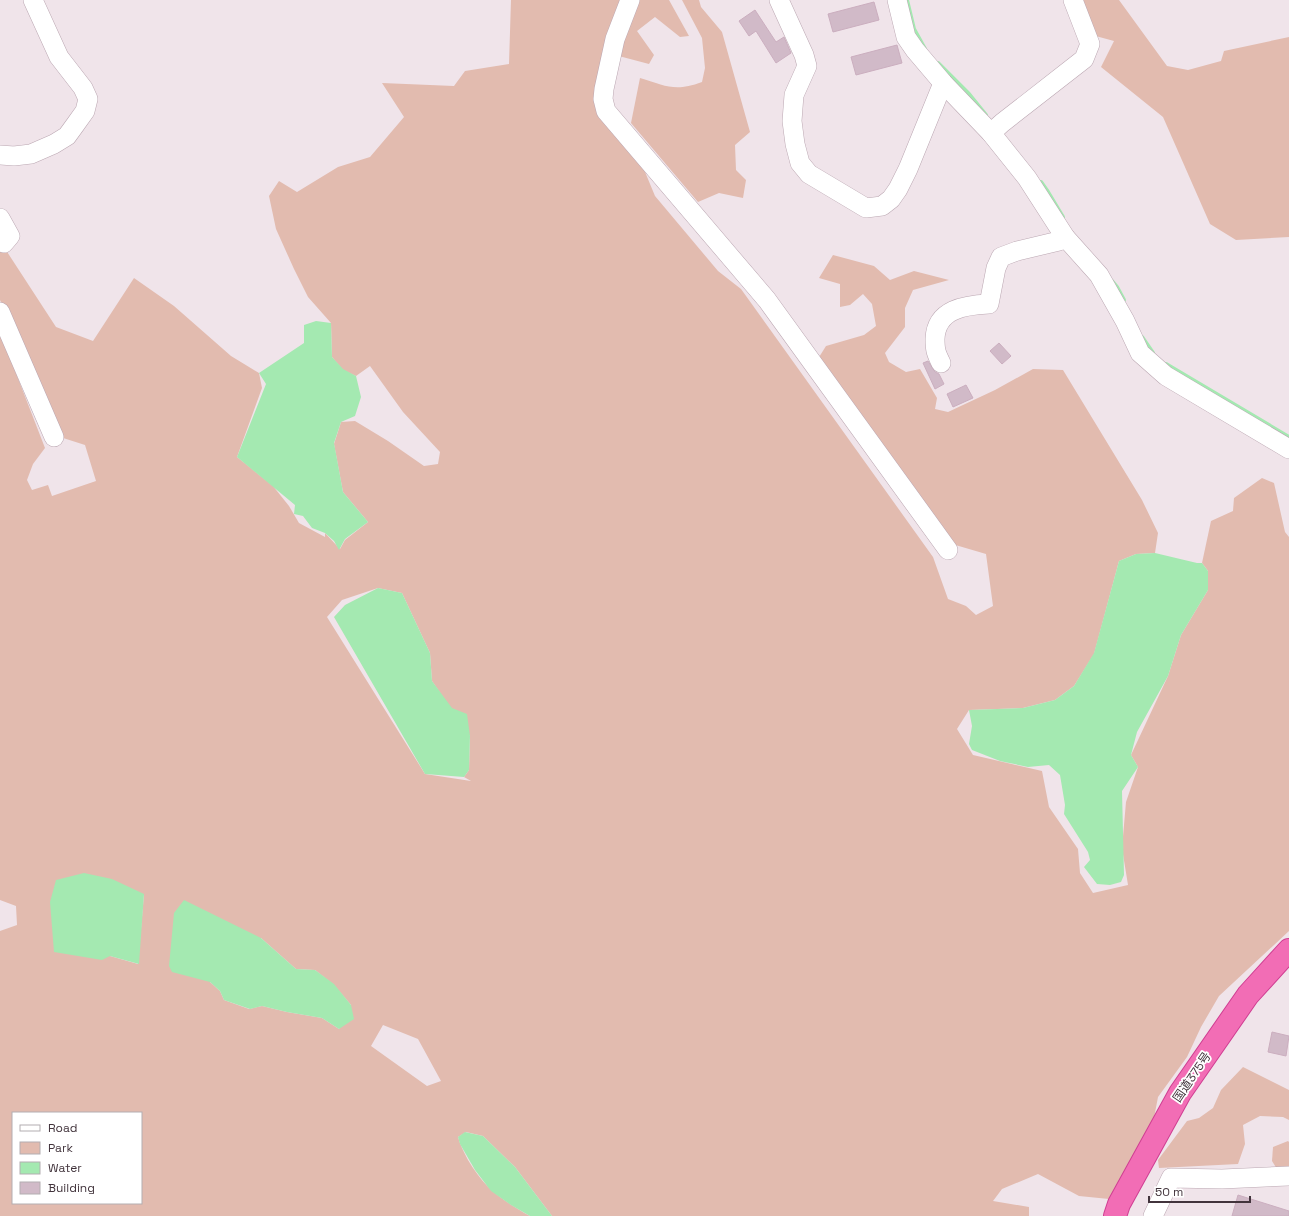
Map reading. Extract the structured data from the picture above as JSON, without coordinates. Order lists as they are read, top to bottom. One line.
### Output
{"streets":{"highway":["国道375号"]},"legend":["Road","Park","Water","Building"],"scale_bar":"50 m"}
